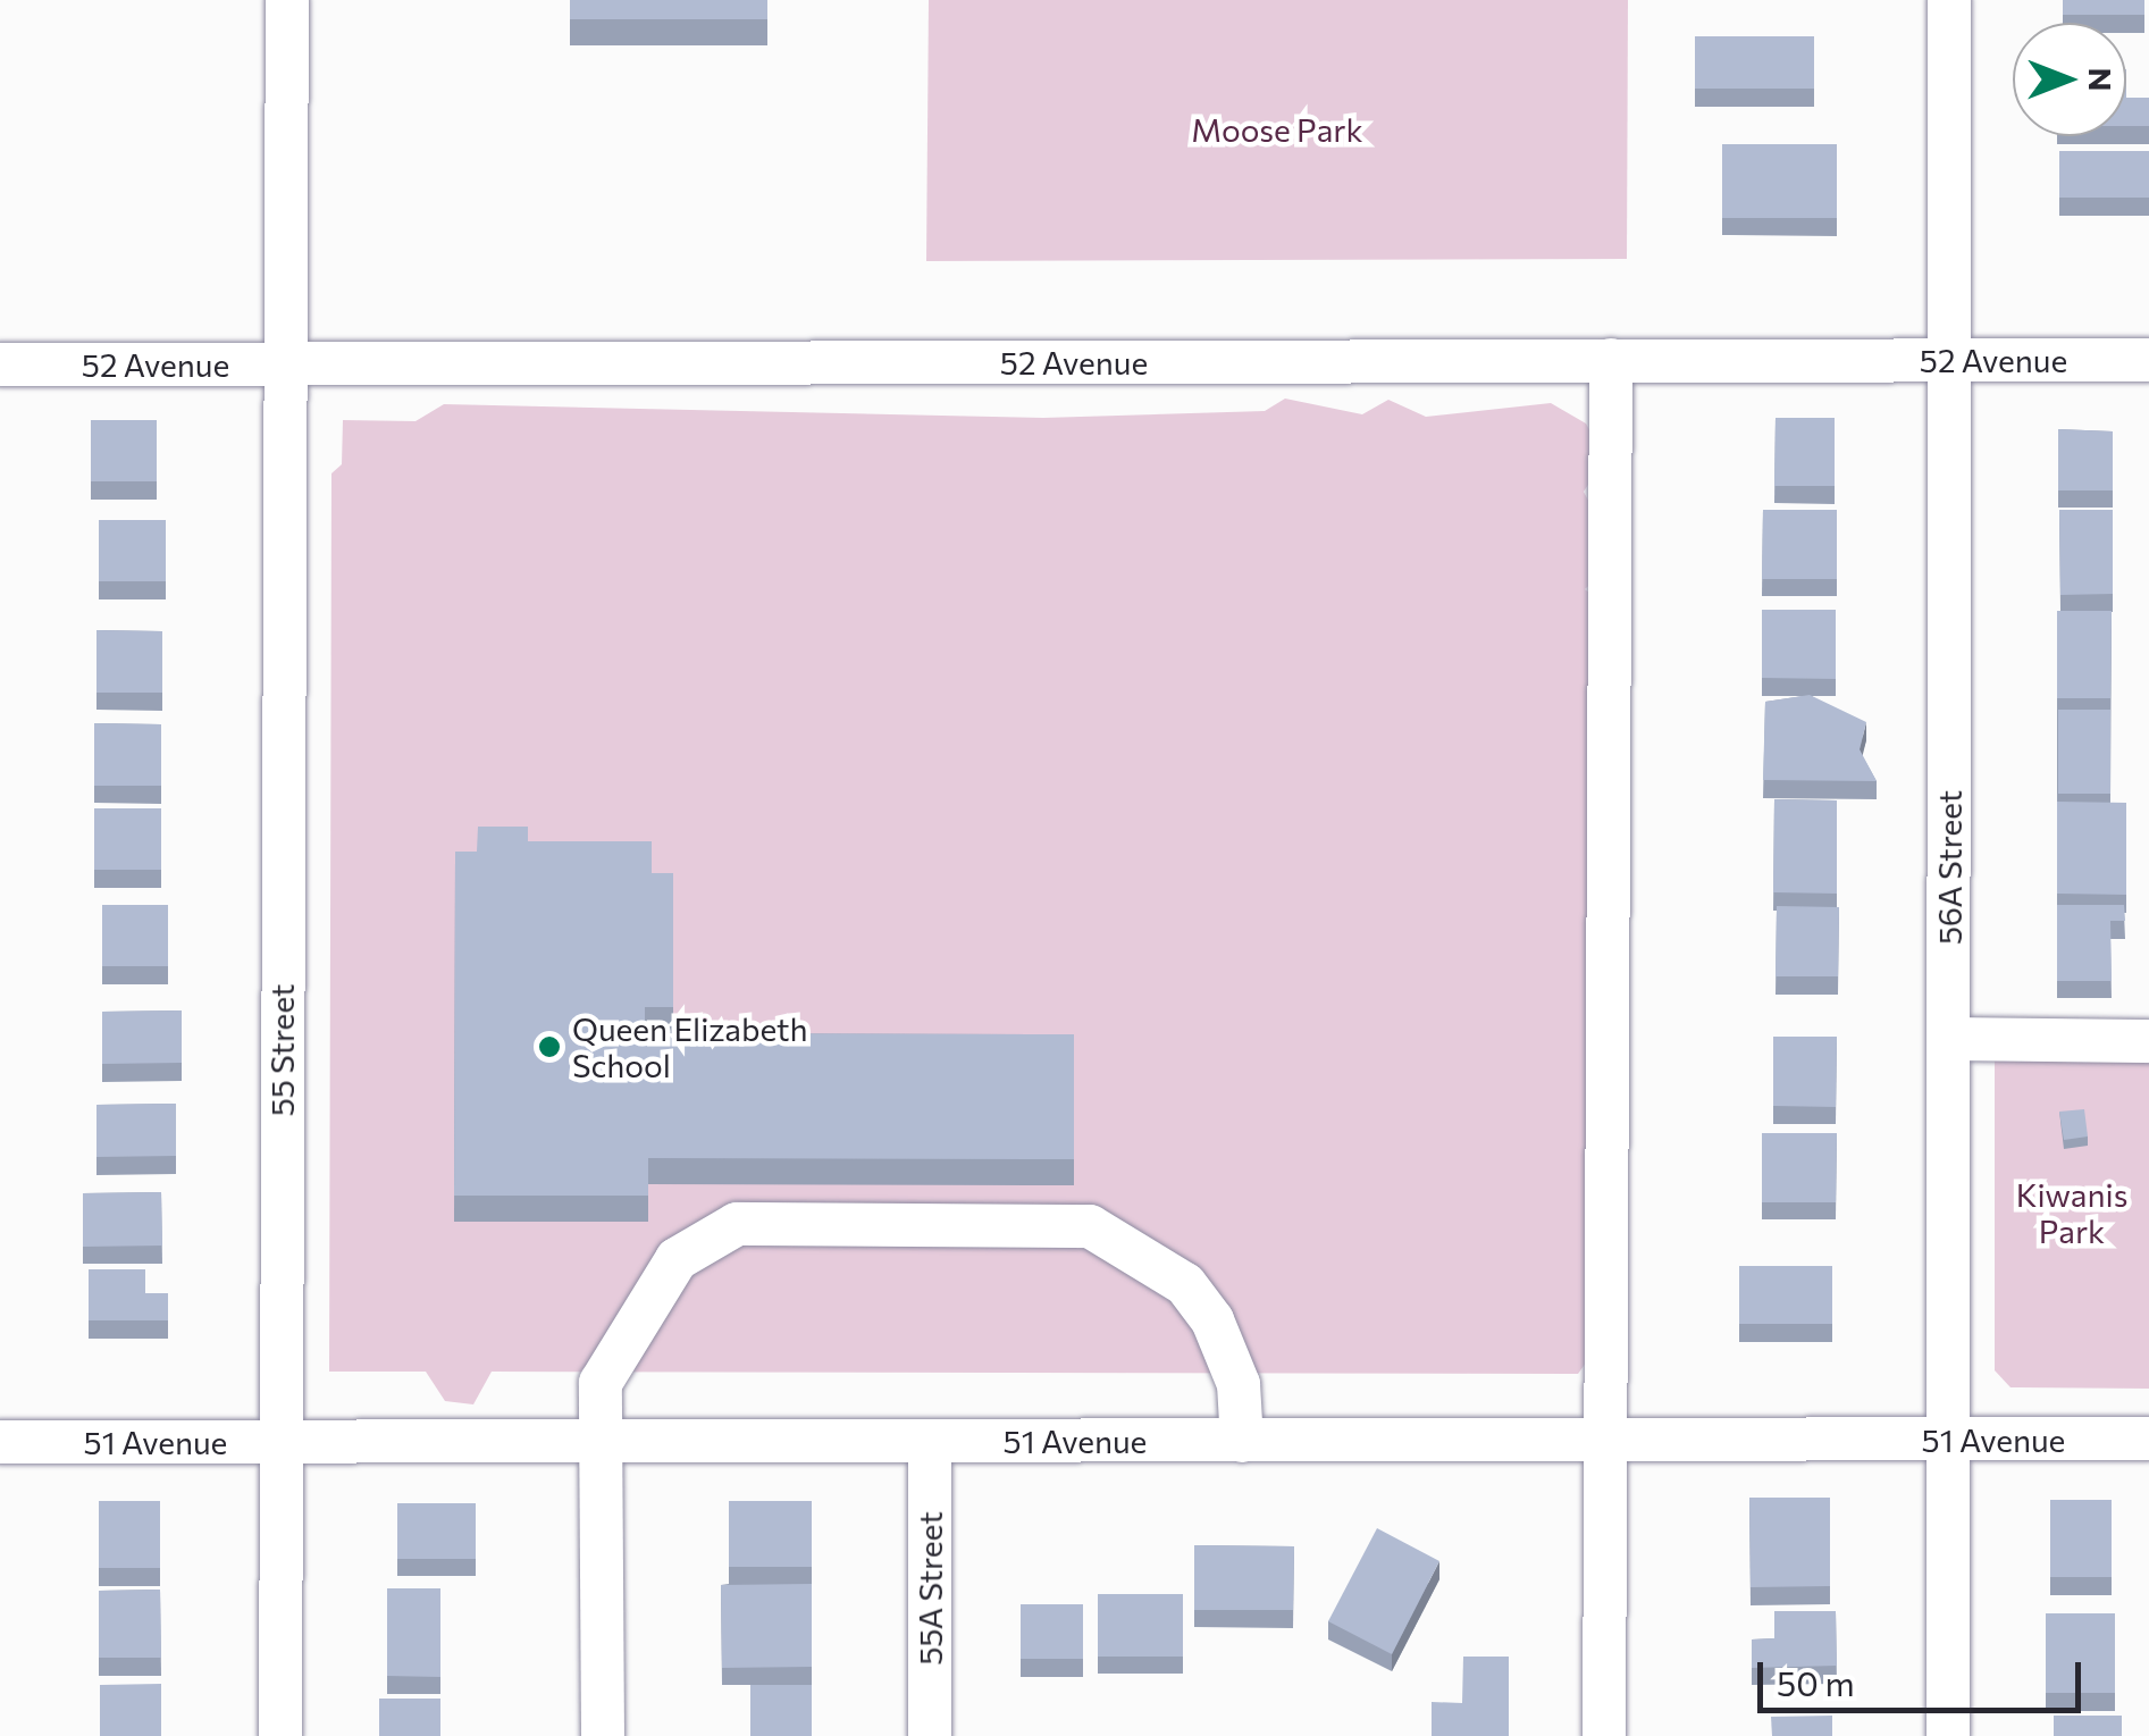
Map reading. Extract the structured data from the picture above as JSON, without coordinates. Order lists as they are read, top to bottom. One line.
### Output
{"streets":{"street":["52 Avenue","56A Street","55 Street","51 Avenue","55A Street"]},"crossings":[["52 Avenue","56A Street"],["52 Avenue","55 Street"],["56A Street","51 Avenue"],["55 Street","51 Avenue"],["51 Avenue","55A Street"]],"parks":["Moose Park","Kiwanis Park"],"places":["Queen Elizabeth School"],"scale_bar":"50 m","north":"right"}
